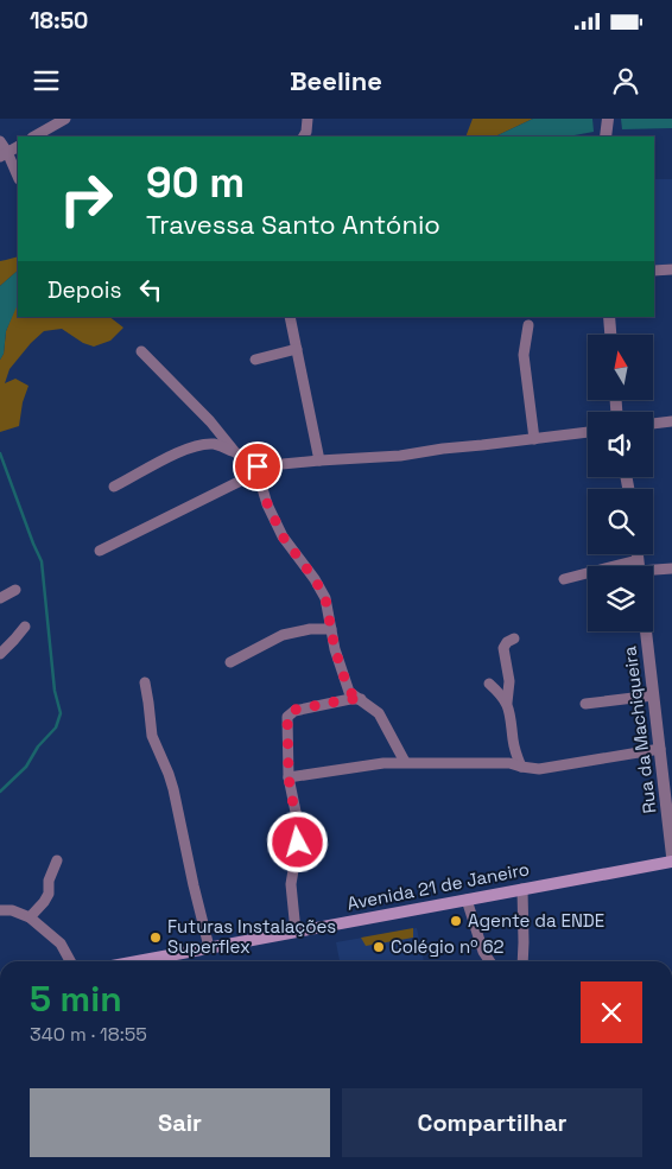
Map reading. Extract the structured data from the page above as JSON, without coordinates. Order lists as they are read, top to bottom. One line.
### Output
{"streets":{"main road":["Avenida 21 de Janeiro"],"street":["Rua da Machiqueira"]},"places":["Agente da ENDE","Futuras Instalações Superflex","Colégio nº 62"],"north":"top","page":{"status":"18:50","header":"Beeline","turn":["90 m","Travessa Santo António"],"then":"Depois","heading":["5 min","340 m · 18:55"],"buttons":["Sair","Compartilhar"]}}
